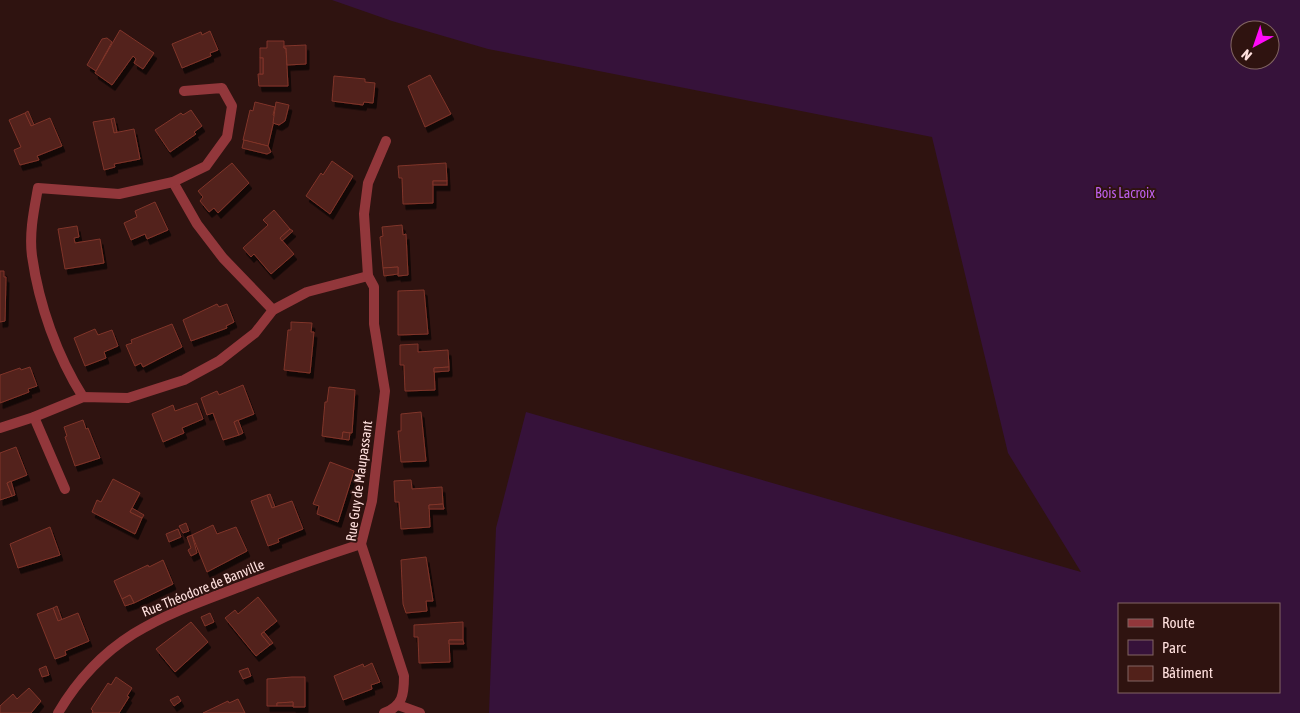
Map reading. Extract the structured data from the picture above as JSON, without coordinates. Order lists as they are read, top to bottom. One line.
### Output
{"streets":{"street":["Rue Guy de Maupassant","Rue Théodore de Banville"]},"crossings":[["Rue Guy de Maupassant","Rue Théodore de Banville"]],"parks":["Bois Lacroix"],"legend":["Route","Parc","Bâtiment"],"north":"bottom left"}
